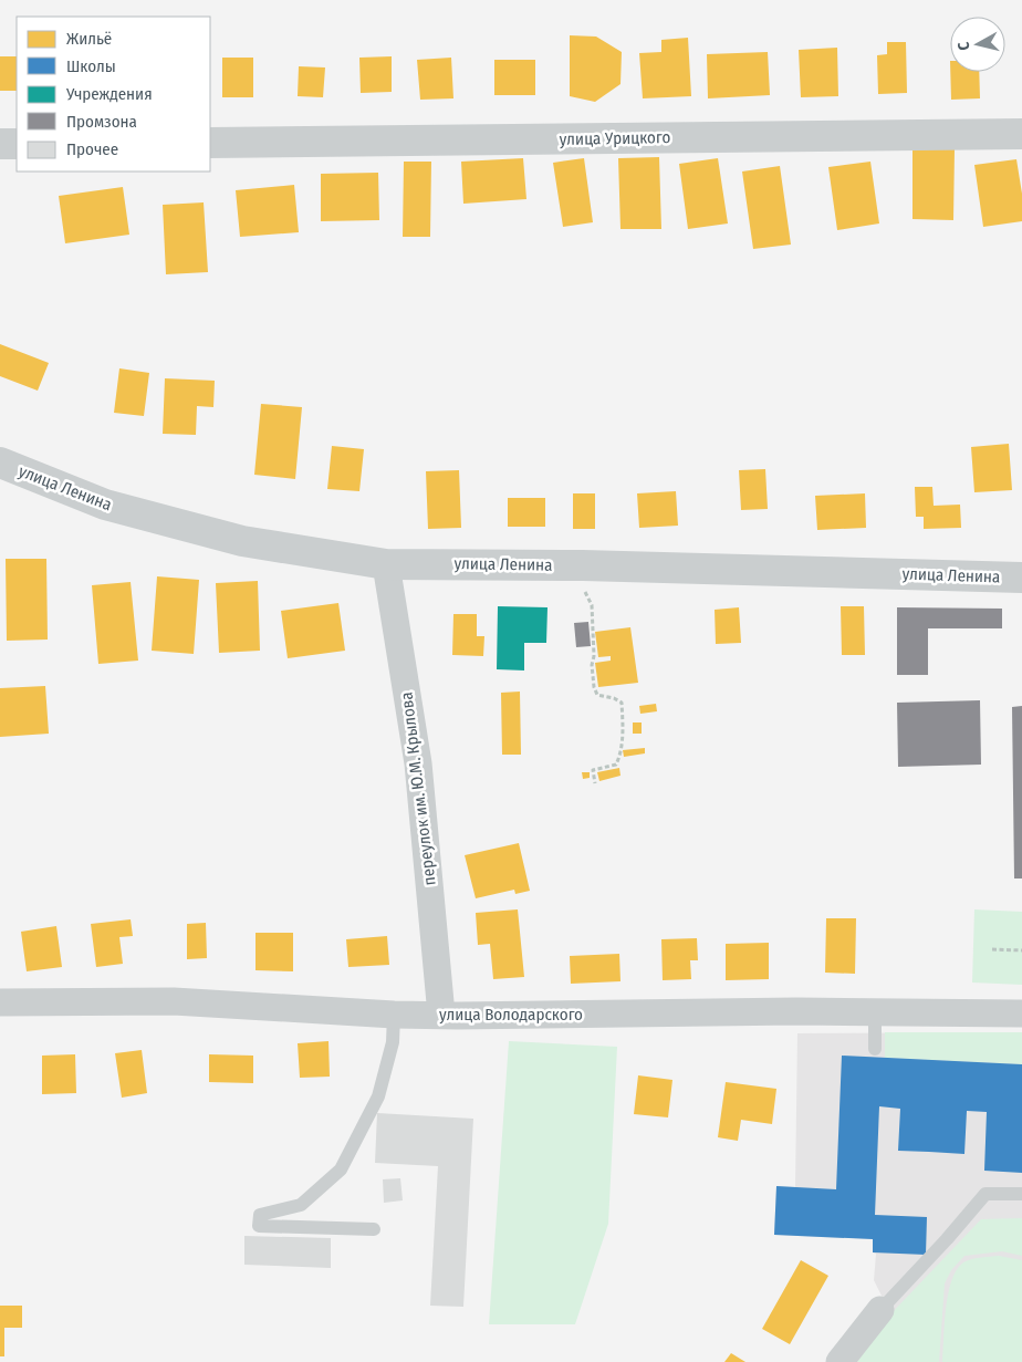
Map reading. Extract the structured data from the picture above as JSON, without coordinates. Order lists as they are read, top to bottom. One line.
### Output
{"streets":{"street":["улица Урицкого","улица Ленина","переулок им. Ю.М. Крылова","улица Володарского"]},"crossings":[["улица Ленина","переулок им. Ю.М. Крылова"],["переулок им. Ю.М. Крылова","улица Володарского"]],"legend":["Жильё","Школы","Учреждения","Промзона","Прочее"],"north":"left"}
